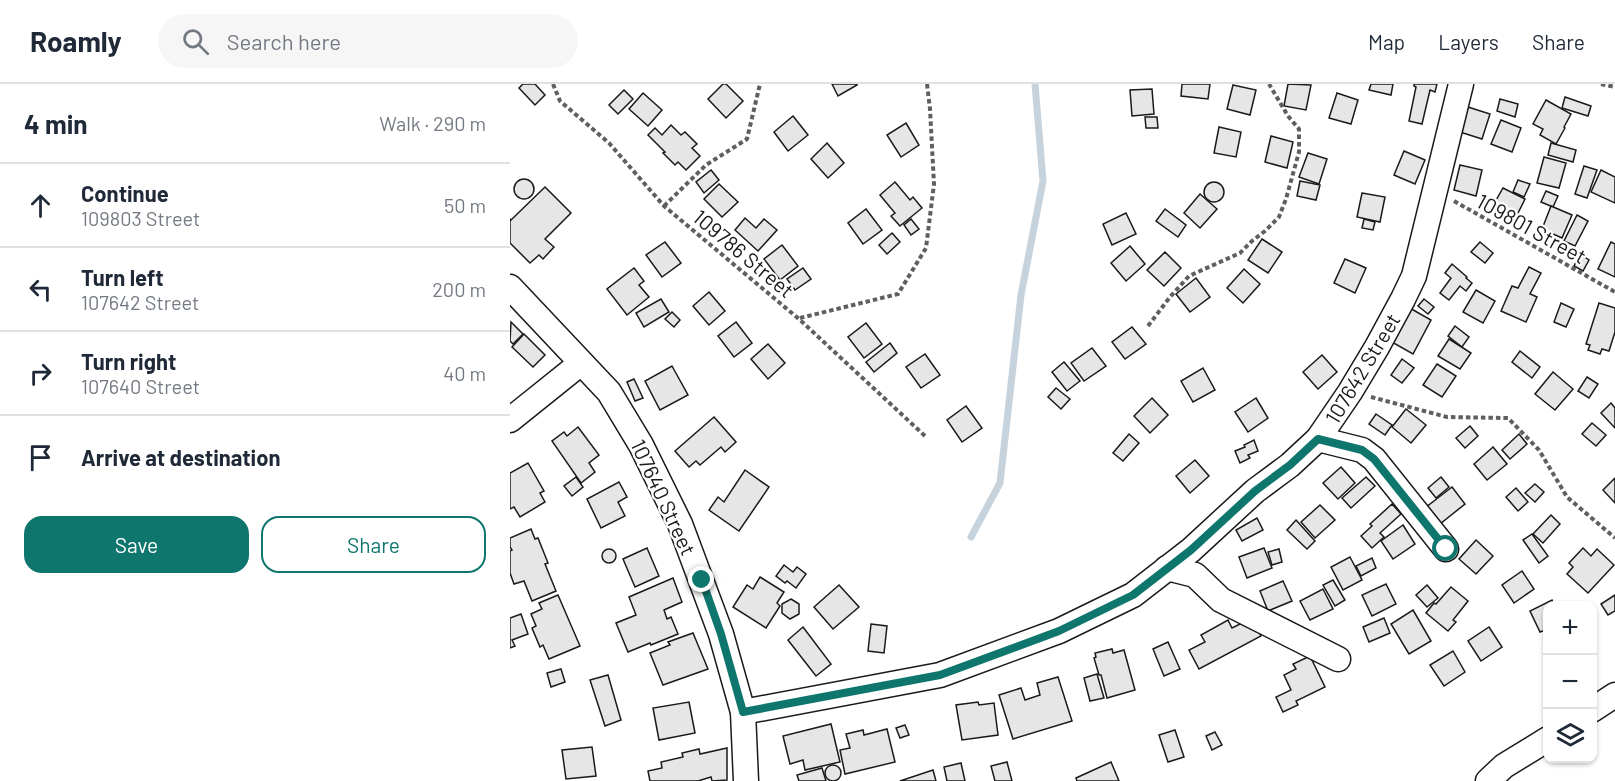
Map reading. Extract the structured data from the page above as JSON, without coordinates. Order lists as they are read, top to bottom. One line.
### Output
{"streets":{"street":["107642 Street","107640 Street"],"path":["109801 Street","109786 Street"]},"crossings":[["109801 Street","107642 Street"],["107642 Street","107640 Street"]],"page":{"header":"Roamly","search":"Search here","nav":["Map","Layers","Share"],"heading":["4 min","Walk · 290 m"],"list":[["Continue","109803 Street","50 m"],["Turn left","107642 Street","200 m"],["Turn right","107640 Street","40 m"],"Arrive at destination"],"buttons":["Save","Share"],"map_buttons":["+","−"]}}
